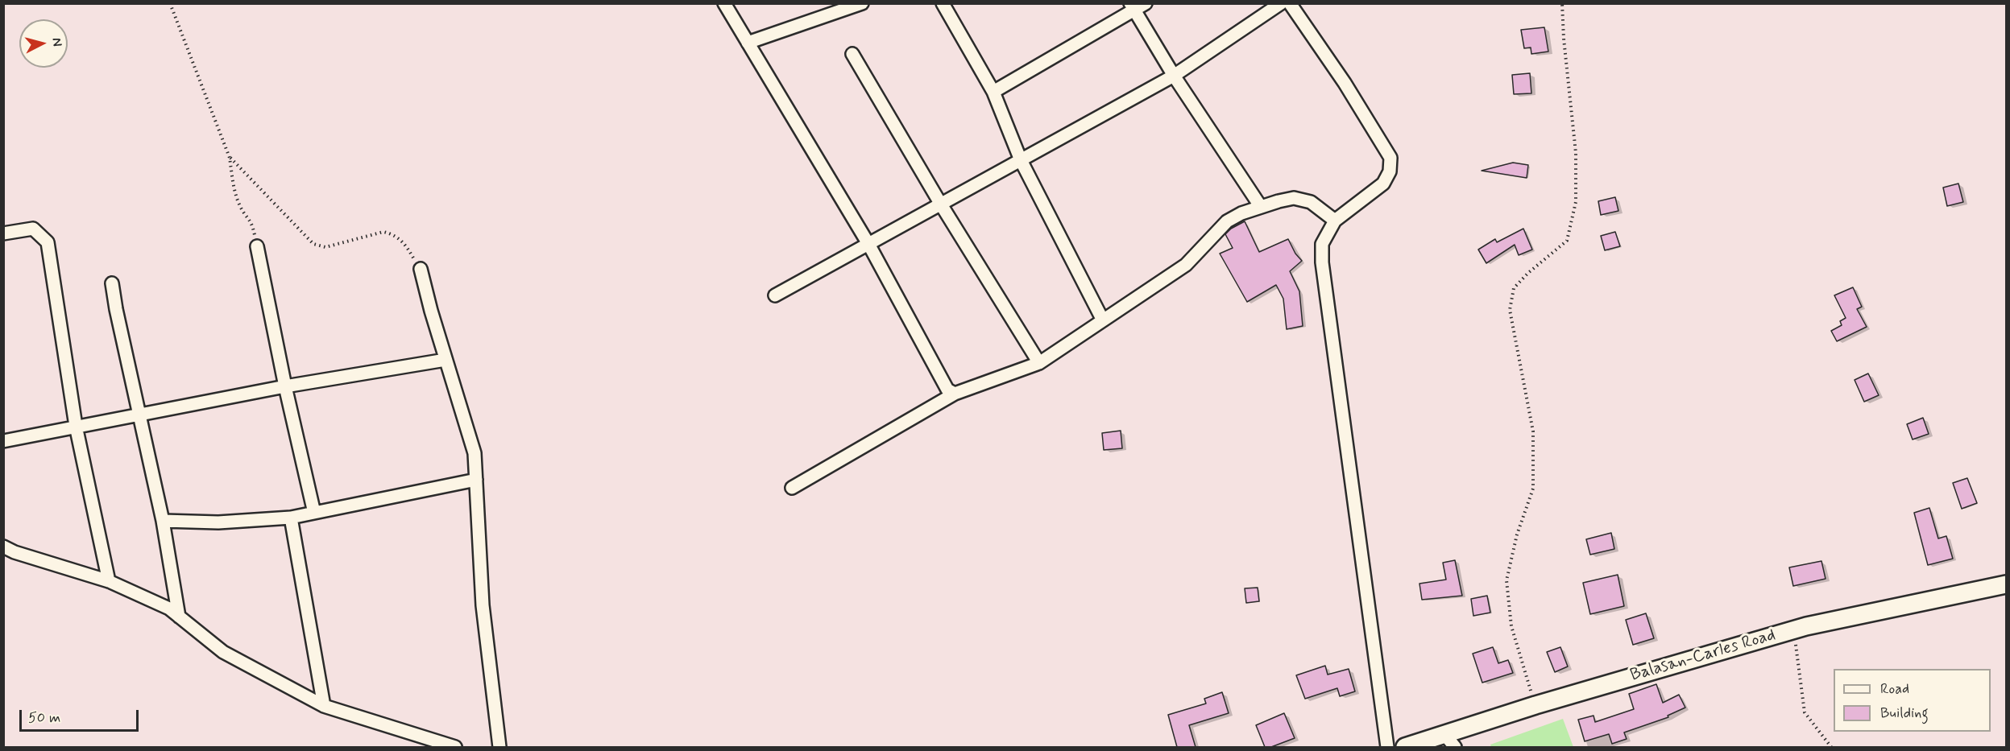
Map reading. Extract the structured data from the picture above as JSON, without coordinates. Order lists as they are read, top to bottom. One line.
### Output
{"streets":{"main road":["Balasan-Carles Road"]},"legend":["Road","Building"],"scale_bar":"50 m","north":"right"}
